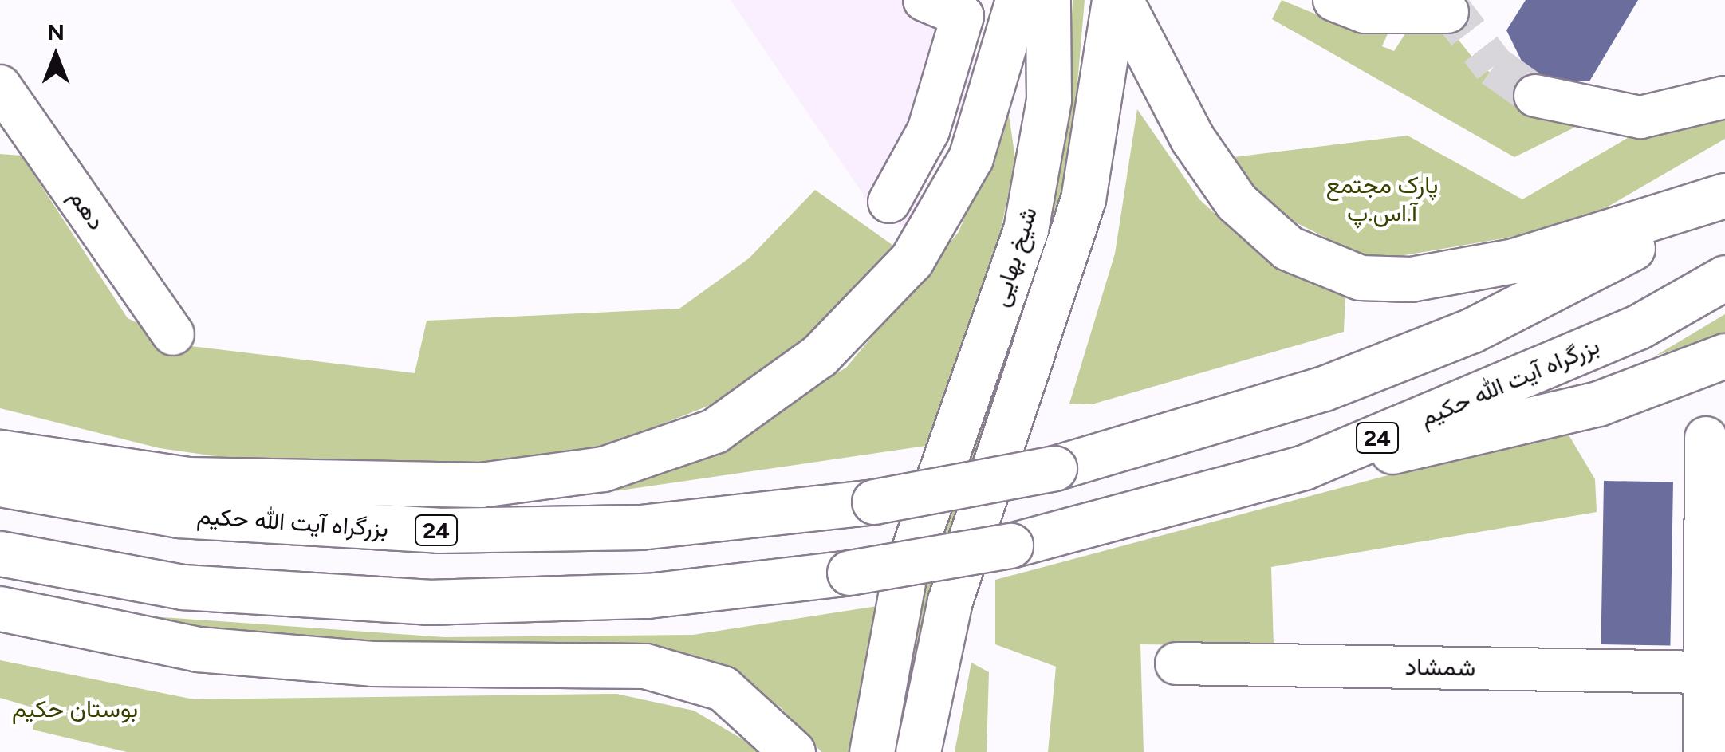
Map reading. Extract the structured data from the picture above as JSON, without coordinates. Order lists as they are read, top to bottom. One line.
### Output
{"streets":{"main road":["شیخ بهایی","بزرگراه آیت الله حکیم","24"],"street":["دهم","شمشاد"]},"parks":["پارک مجتمع آ.اس.پ","بوستان حکیم"],"north":"top"}
